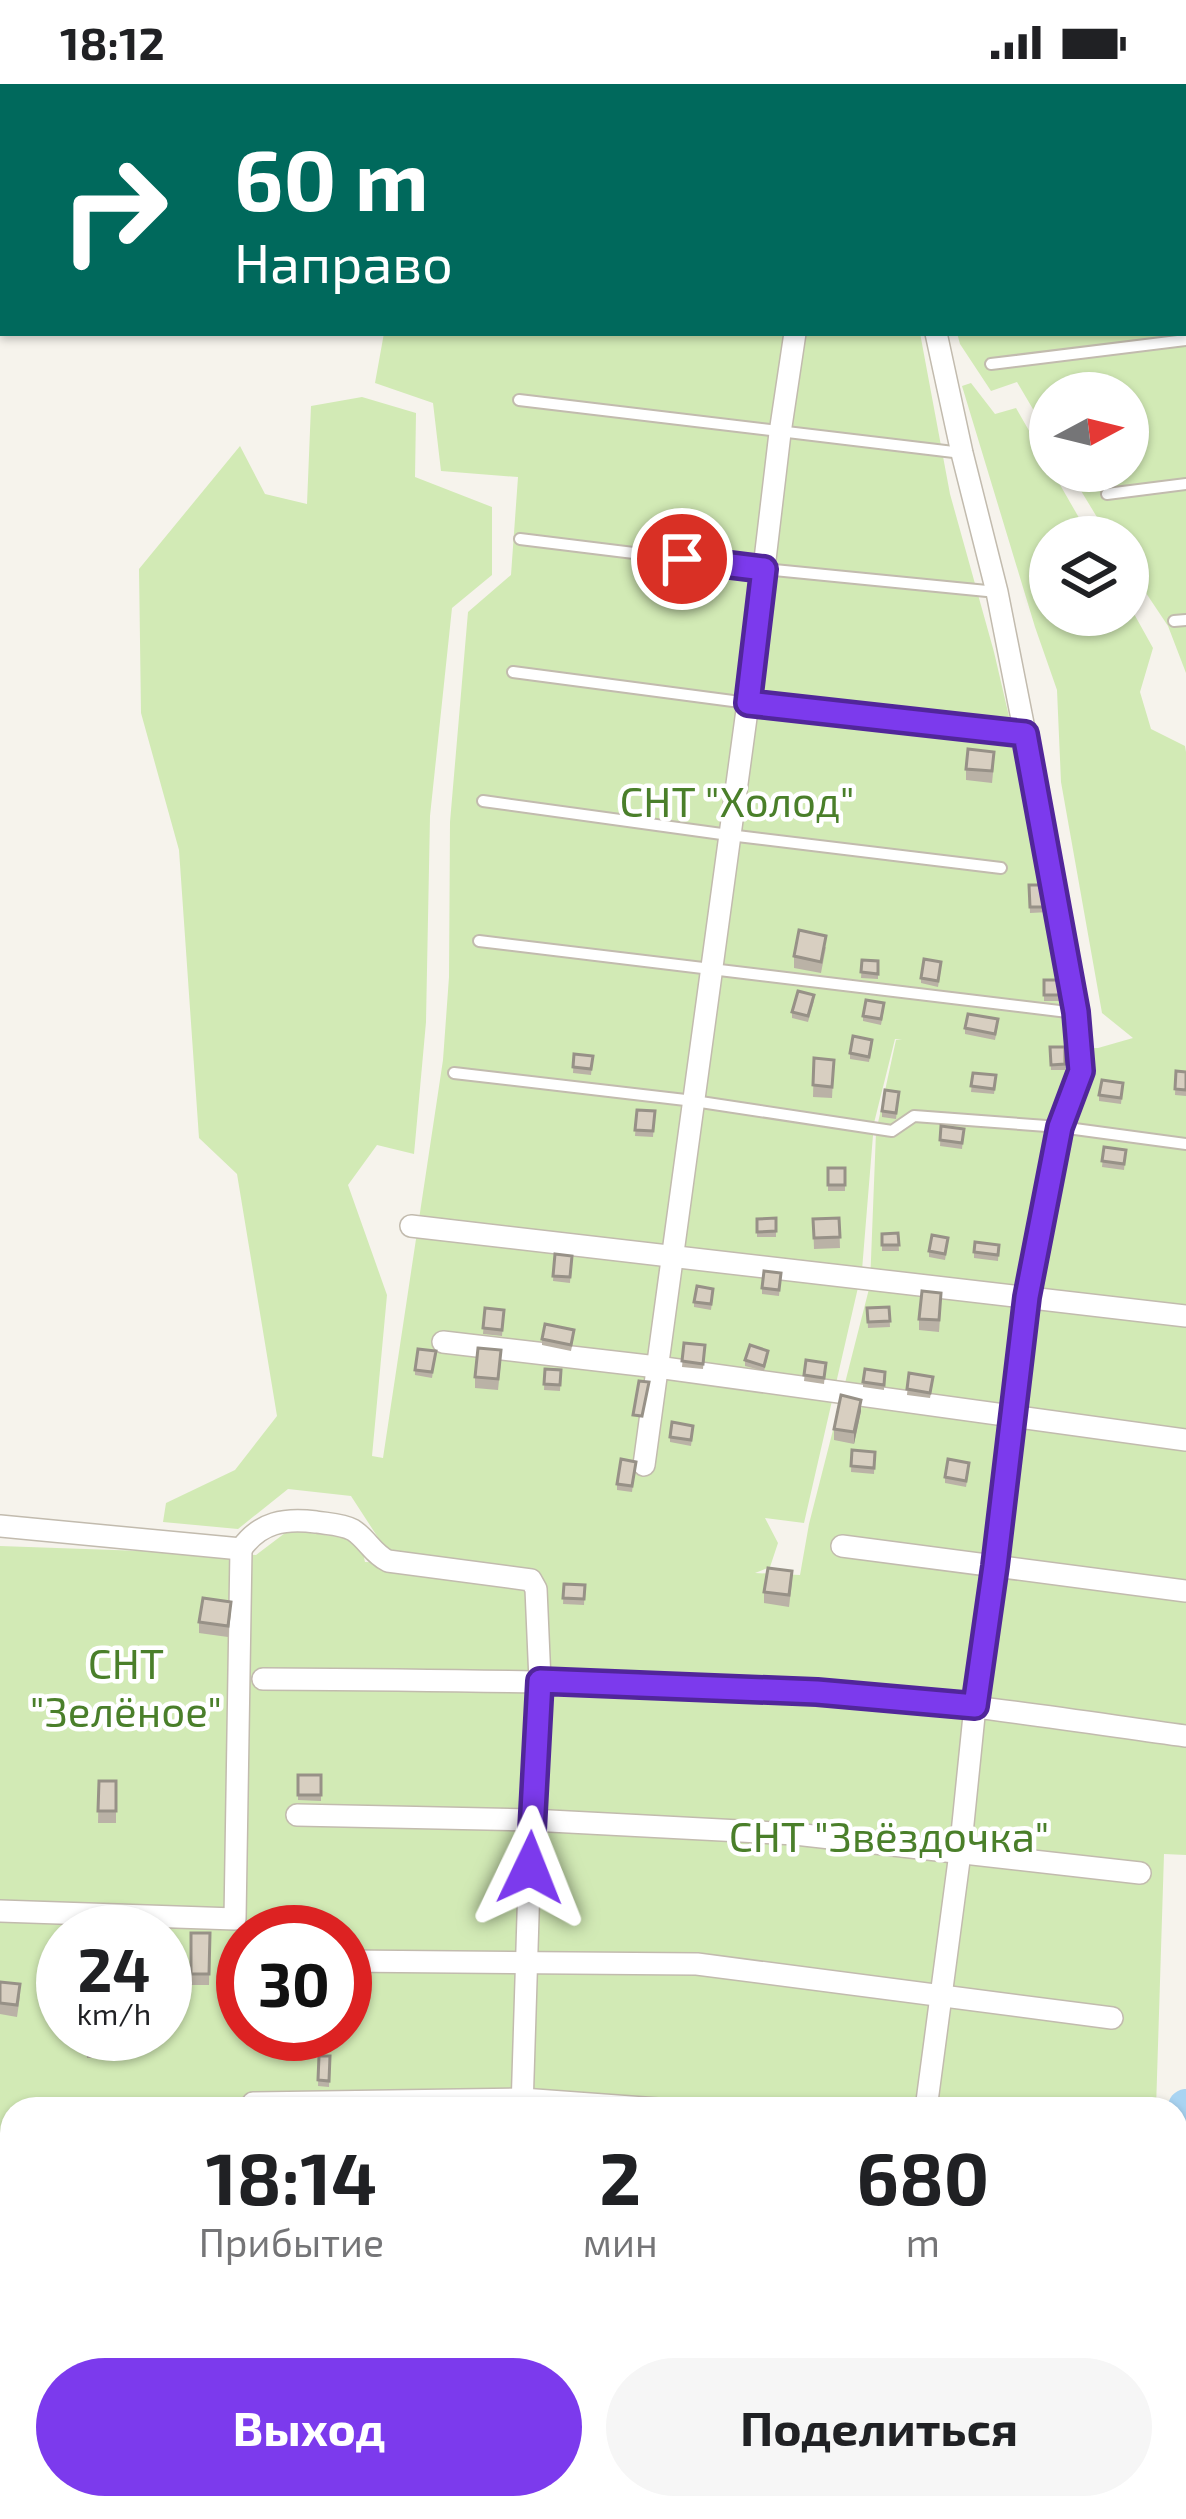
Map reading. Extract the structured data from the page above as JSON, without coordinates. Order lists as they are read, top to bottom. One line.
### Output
{"parks":["СНТ \"Холод\"","СНТ \"Зелёное\"","СНТ \"Звёздочка\""],"north":"right","page":{"status":"18:12","turn":["60 m","Направо"],"speed":"24 km/h","limit":"30","eta":["18:14","Прибытие","2","мин","680","m"],"buttons":["Выход","Поделиться"]}}
